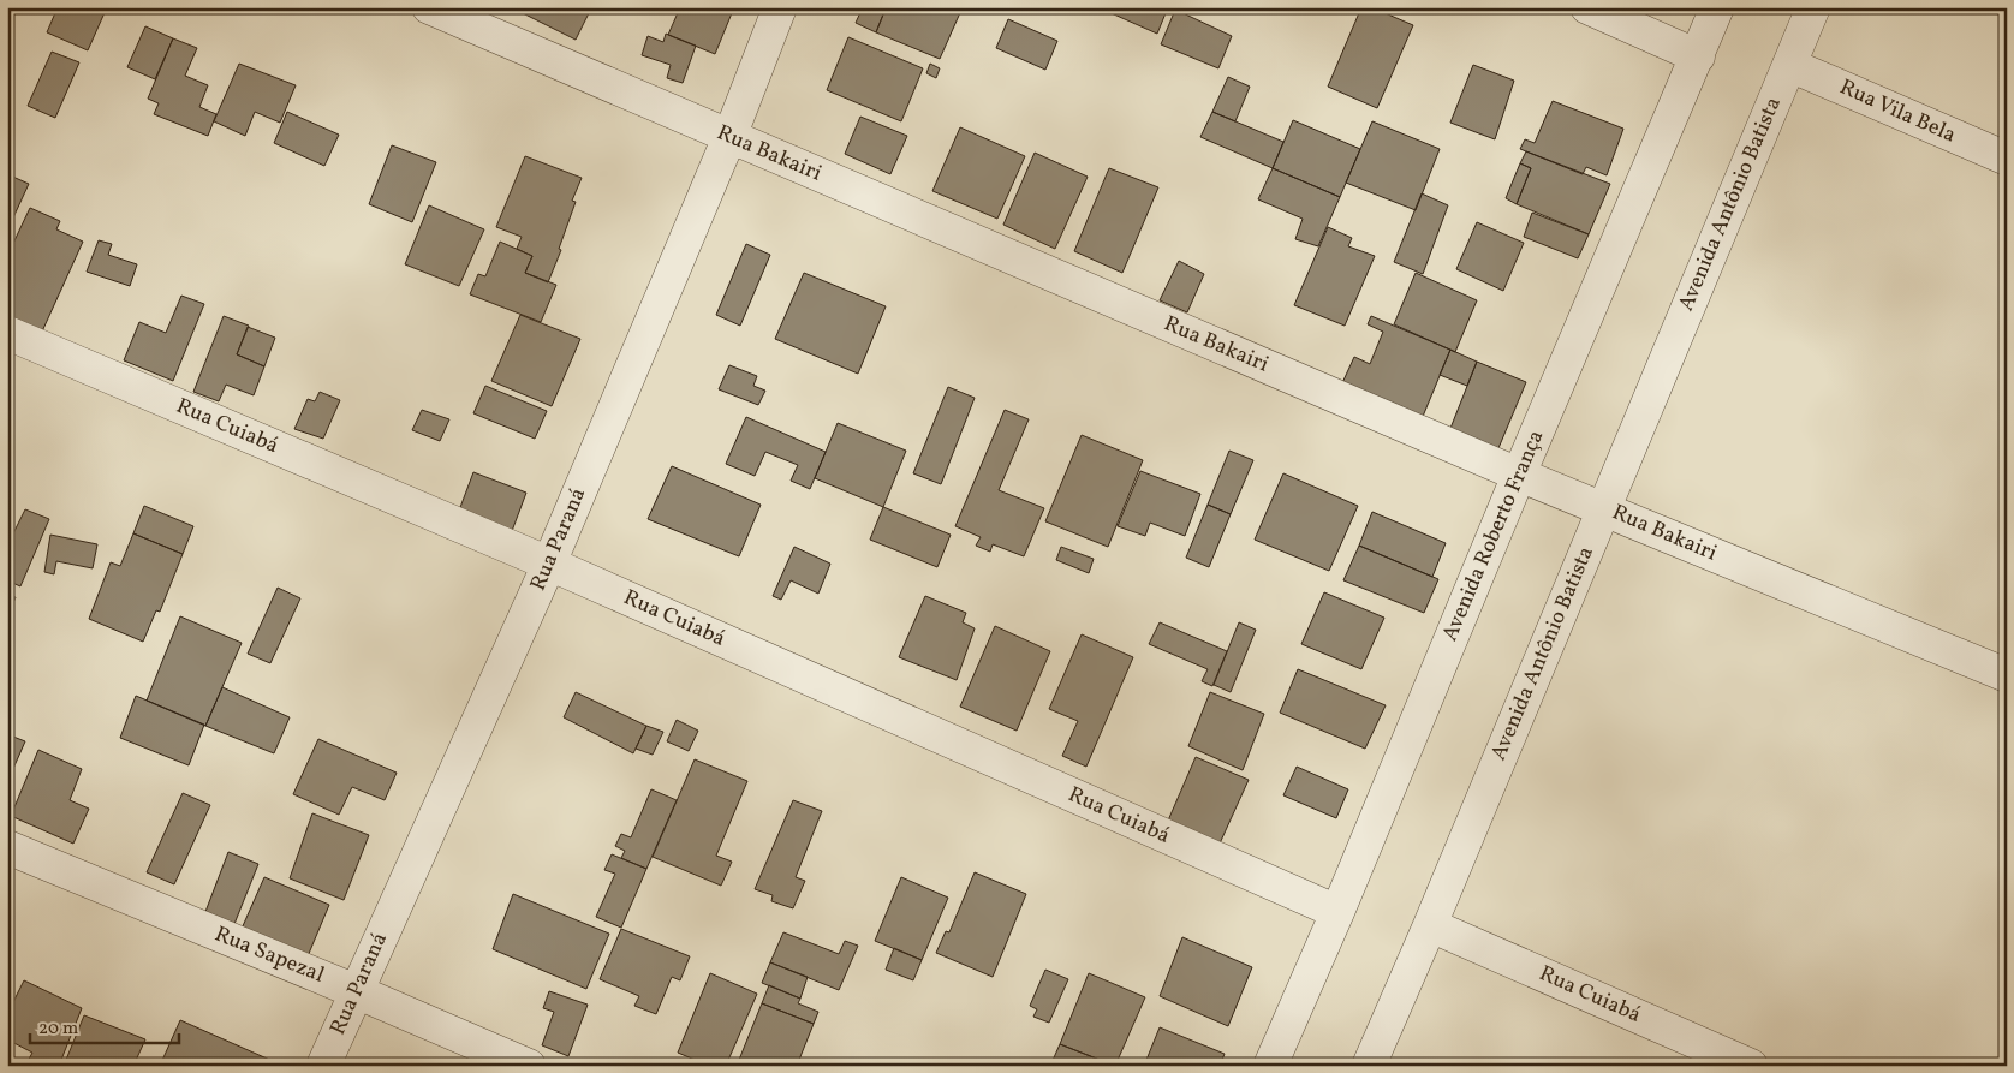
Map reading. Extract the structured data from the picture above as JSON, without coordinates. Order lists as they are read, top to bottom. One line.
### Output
{"streets":{"street":["Rua Vila Bela","Rua Bakairi","Avenida Antônio Batista","Rua Cuiabá","Avenida Roberto França","Rua Paraná","Rua Sapezal"]},"crossings":[["Rua Vila Bela","Avenida Antônio Batista"],["Rua Bakairi","Avenida Antônio Batista"],["Rua Bakairi","Avenida Roberto França"],["Rua Bakairi","Rua Paraná"],["Avenida Antônio Batista","Rua Cuiabá"],["Rua Cuiabá","Avenida Roberto França"],["Rua Cuiabá","Rua Paraná"],["Rua Paraná","Rua Sapezal"]],"scale_bar":"20 m"}
